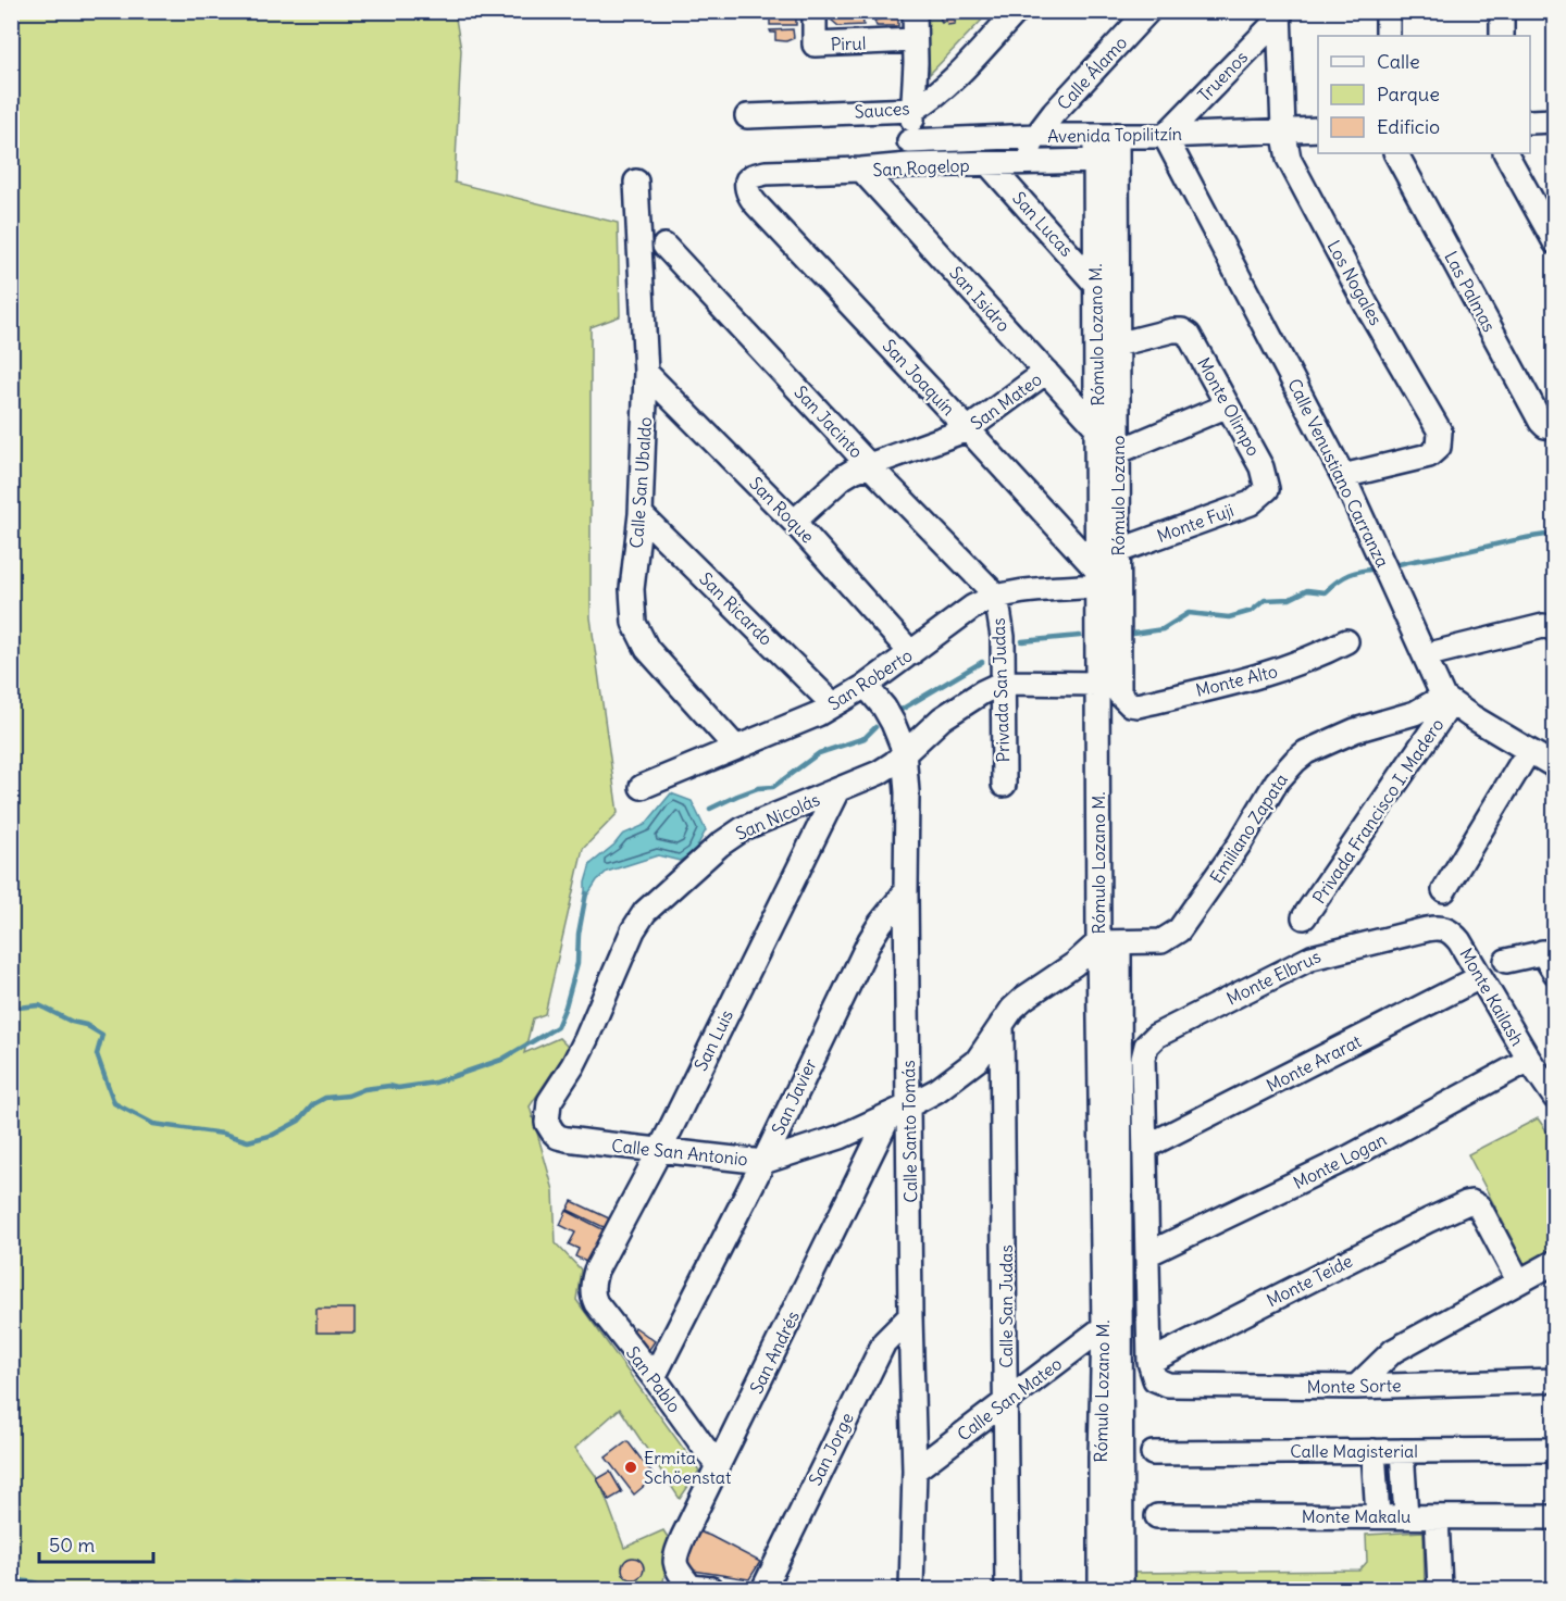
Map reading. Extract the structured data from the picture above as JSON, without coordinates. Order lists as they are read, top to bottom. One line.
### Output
{"streets":{"street":["Pirul","Calle Álamo","Truenos","Sauces","Avenida Topilitzín","San Rogelop","San Lucas","Los Nogales","Las Palmas","San Isidro","Rómulo Lozano M.","San Joaquín","San Mateo","Monte Olimpo","San Jacinto","Calle Venustiano Carranza","Calle San Ubaldo","Rómulo Lozano","San Roque","Monte Fuji","San Ricardo","San Roberto","Monte Alto","Privada San Judas","Privada Francisco I. Madero","San Nicolás","Emiliano Zapata","Monte Elbrus","Monte Kailash","San Luis","Monte Ararat","San Javier","Calle Santo Tomás","Calle San Antonio","Monte Logan","Monte Teide","Calle San Judas","San Andrés","San Pablo","Monte Sorte","Calle San Mateo","San Jorge","Calle Magisterial","Monte Makalu"]},"crossings":[["Calle Álamo","Avenida Topilitzín"],["Calle Álamo","San Rogelop"],["Truenos","Avenida Topilitzín"],["Truenos","Los Nogales"],["Truenos","Calle Venustiano Carranza"],["Avenida Topilitzín","Los Nogales"],["Avenida Topilitzín","Rómulo Lozano M."],["Avenida Topilitzín","Calle Venustiano Carranza"],["Avenida Topilitzín","Rómulo Lozano"],["San Rogelop","San Lucas"],["San Rogelop","San Isidro"],["San Rogelop","Rómulo Lozano M."],["San Rogelop","San Joaquín"],["San Lucas","Rómulo Lozano M."],["Los Nogales","Calle Venustiano Carranza"],["San Isidro","Rómulo Lozano M."],["San Isidro","San Mateo"],["Rómulo Lozano M.","San Joaquín"],["Rómulo Lozano M.","Rómulo Lozano"],["Rómulo Lozano M.","San Roberto"],["Rómulo Lozano M.","San Nicolás"],["Rómulo Lozano M.","Emiliano Zapata"],["Rómulo Lozano M.","Calle San Antonio"],["Rómulo Lozano M.","Calle San Mateo"],["San Joaquín","San Mateo"],["San Joaquín","San Roberto"],["San Mateo","San Jacinto"],["San Mateo","San Roque"],["Monte Olimpo","Rómulo Lozano"],["Monte Olimpo","Monte Fuji"],["San Jacinto","San Roberto"],["San Jacinto","Privada San Judas"],["Calle Venustiano Carranza","Privada Francisco I. Madero"],["Calle Venustiano Carranza","Emiliano Zapata"],["Calle San Ubaldo","San Roque"],["Calle San Ubaldo","San Ricardo"],["Calle San Ubaldo","San Roberto"],["Rómulo Lozano","Monte Fuji"],["Rómulo Lozano","Monte Alto"],["San Roque","San Roberto"],["San Ricardo","San Roberto"],["San Roberto","Privada San Judas"],["San Roberto","Calle Santo Tomás"],["Privada San Judas","San Nicolás"],["Privada Francisco I. Madero","Emiliano Zapata"],["San Nicolás","San Luis"],["San Nicolás","Calle Santo Tomás"],["San Nicolás","Calle San Antonio"],["Emiliano Zapata","Calle San Antonio"],["Monte Elbrus","Monte Kailash"],["Monte Elbrus","Monte Ararat"],["Monte Kailash","Monte Ararat"],["Monte Kailash","Monte Logan"],["San Luis","Calle San Antonio"],["San Luis","San Pablo"],["San Javier","Calle Santo Tomás"],["San Javier","Calle San Antonio"],["San Javier","San Pablo"],["Calle Santo Tomás","Calle San Antonio"],["Calle Santo Tomás","San Andrés"],["Calle Santo Tomás","Calle San Mateo"],["Calle Santo Tomás","San Jorge"],["Calle San Antonio","Calle San Judas"],["Calle San Antonio","San Andrés"],["Monte Teide","Monte Sorte"],["Calle San Judas","Calle San Mateo"],["San Andrés","San Pablo"]],"places":["Ermita Schöenstat"],"legend":["Calle","Parque","Edificio"],"scale_bar":"50 m"}
